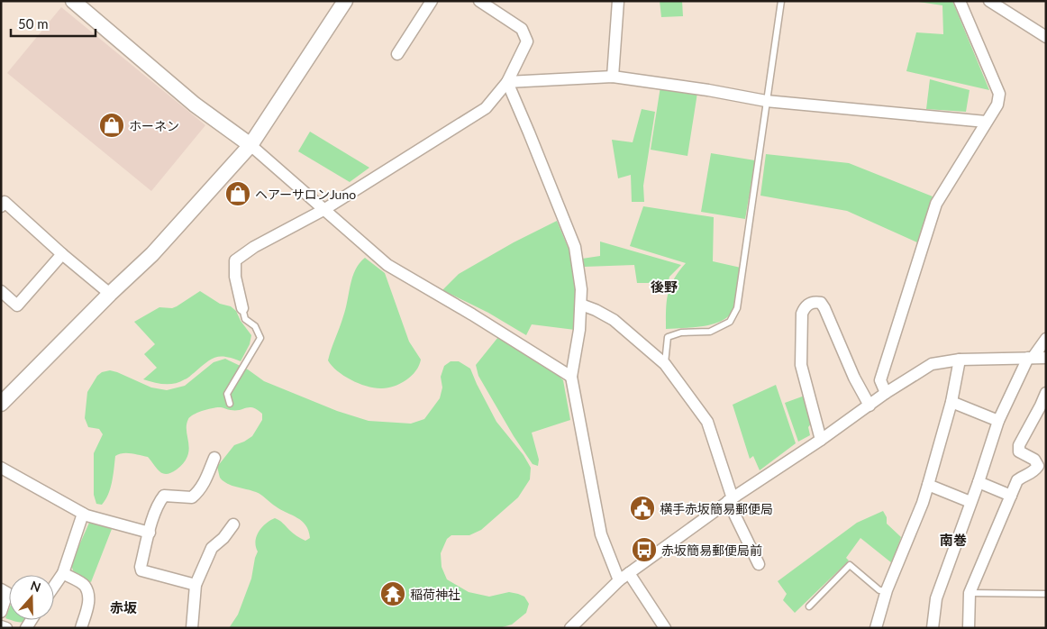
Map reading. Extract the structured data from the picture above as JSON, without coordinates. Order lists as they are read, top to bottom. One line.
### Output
{"districts":["後野","南巻","赤坂"],"places":{"shop":["ホーネン","ヘアーサロンJuno"],"public building":["横手赤坂簡易郵便局"],"bus stop":["赤坂簡易郵便局前"],"temple":["稲荷神社"]},"scale_bar":"50 m","north":"top"}
